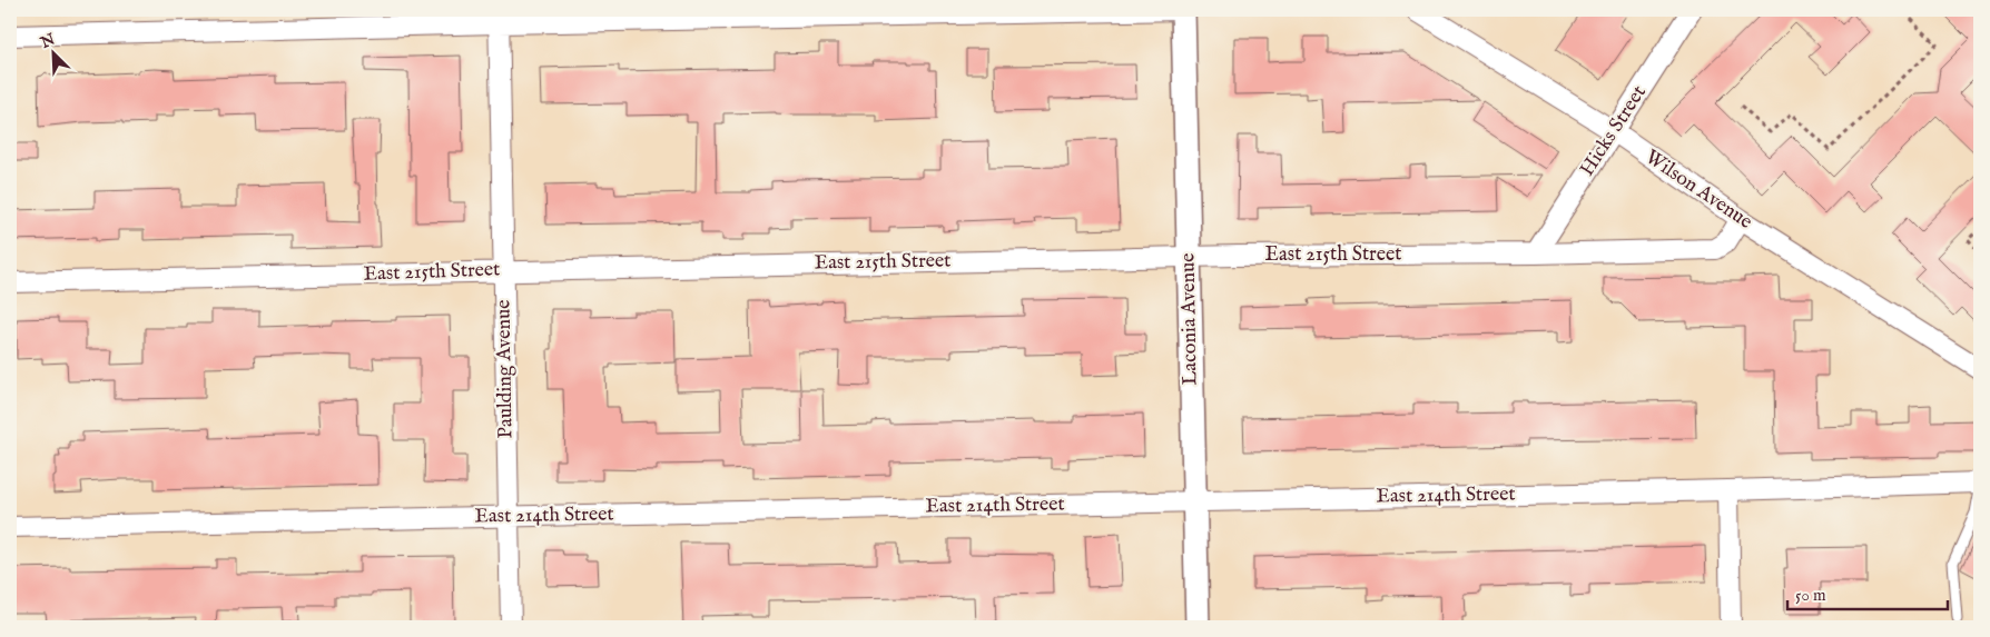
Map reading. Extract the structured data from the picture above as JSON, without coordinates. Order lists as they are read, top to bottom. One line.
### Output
{"streets":{"street":["Hicks Street","Wilson Avenue","East 215th Street","Laconia Avenue","Paulding Avenue","East 214th Street"]},"crossings":[["Hicks Street","Wilson Avenue"],["Hicks Street","East 215th Street"],["Wilson Avenue","East 215th Street"],["East 215th Street","Laconia Avenue"],["East 215th Street","Paulding Avenue"],["Laconia Avenue","East 214th Street"],["Paulding Avenue","East 214th Street"]],"scale_bar":"50 m","north":"top left"}
